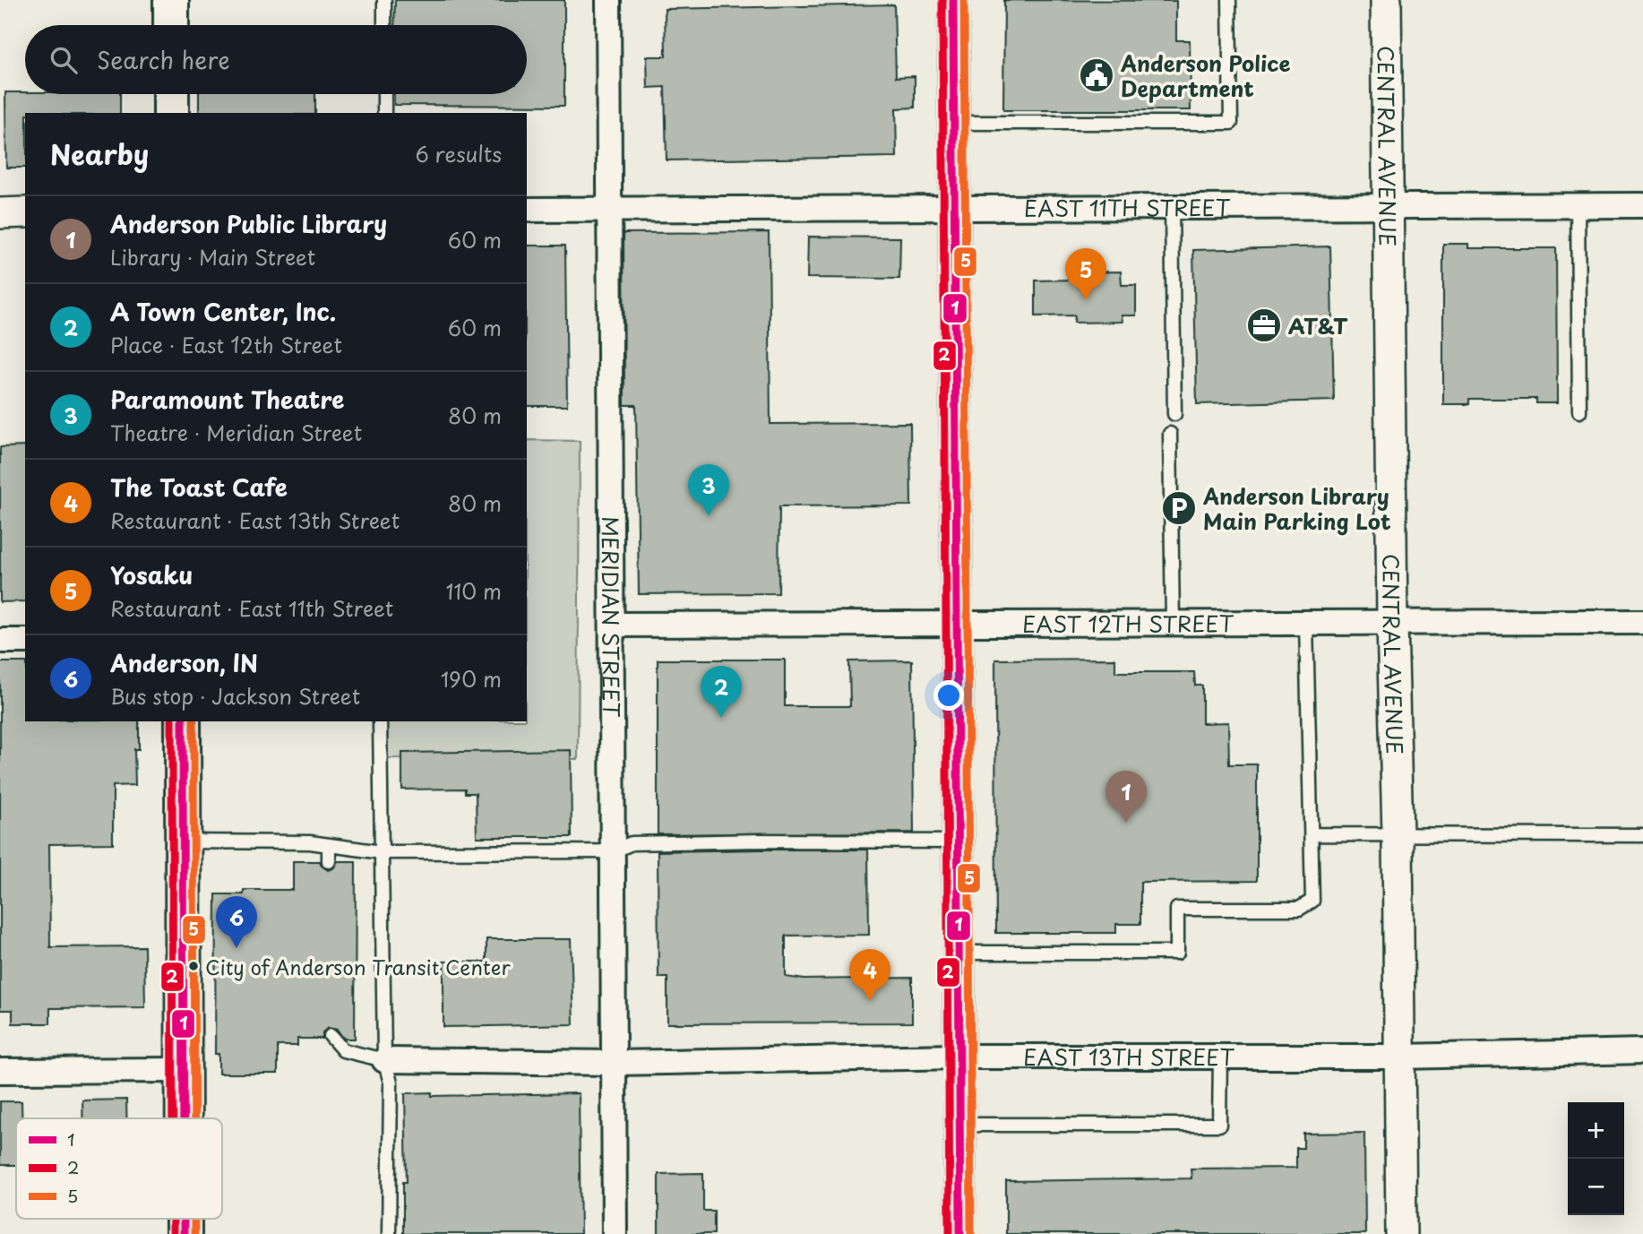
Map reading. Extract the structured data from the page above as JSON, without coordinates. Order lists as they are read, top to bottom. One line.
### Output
{"streets":{"street":["CENTRAL AVENUE","EAST 11TH STREET","MERIDIAN STREET","EAST 12TH STREET","EAST 13TH STREET"]},"crossings":[["CENTRAL AVENUE","EAST 11TH STREET"],["CENTRAL AVENUE","EAST 12TH STREET"],["CENTRAL AVENUE","EAST 13TH STREET"],["EAST 11TH STREET","MERIDIAN STREET"],["MERIDIAN STREET","EAST 12TH STREET"],["MERIDIAN STREET","EAST 13TH STREET"]],"places":{"public building":["Anderson Police Department"],"office":["AT&T"],"parking":["Anderson Library Main Parking Lot"],"other":["City of Anderson Transit Center"]},"lines":["transit line 1","transit line 2","transit line 5"],"legend":["1","2","5"],"page":{"search":"Search here","heading":["Nearby","6 results"],"list":[{"mark":"1","name":"Anderson Public Library","note":"Library · Main Street","value":"60 m"},{"mark":"2","name":"A Town Center, Inc.","note":"Place · East 12th Street","value":"60 m"},{"mark":"3","name":"Paramount Theatre","note":"Theatre · Meridian Street","value":"80 m"},{"mark":"4","name":"The Toast Cafe","note":"Restaurant · East 13th Street","value":"80 m"},{"mark":"5","name":"Yosaku","note":"Restaurant · East 11th Street","value":"110 m"},{"mark":"6","name":"Anderson, IN","note":"Bus stop · Jackson Street","value":"190 m"}],"pins":["5","3","2","1","6","4"],"map_buttons":["+","−"]}}
